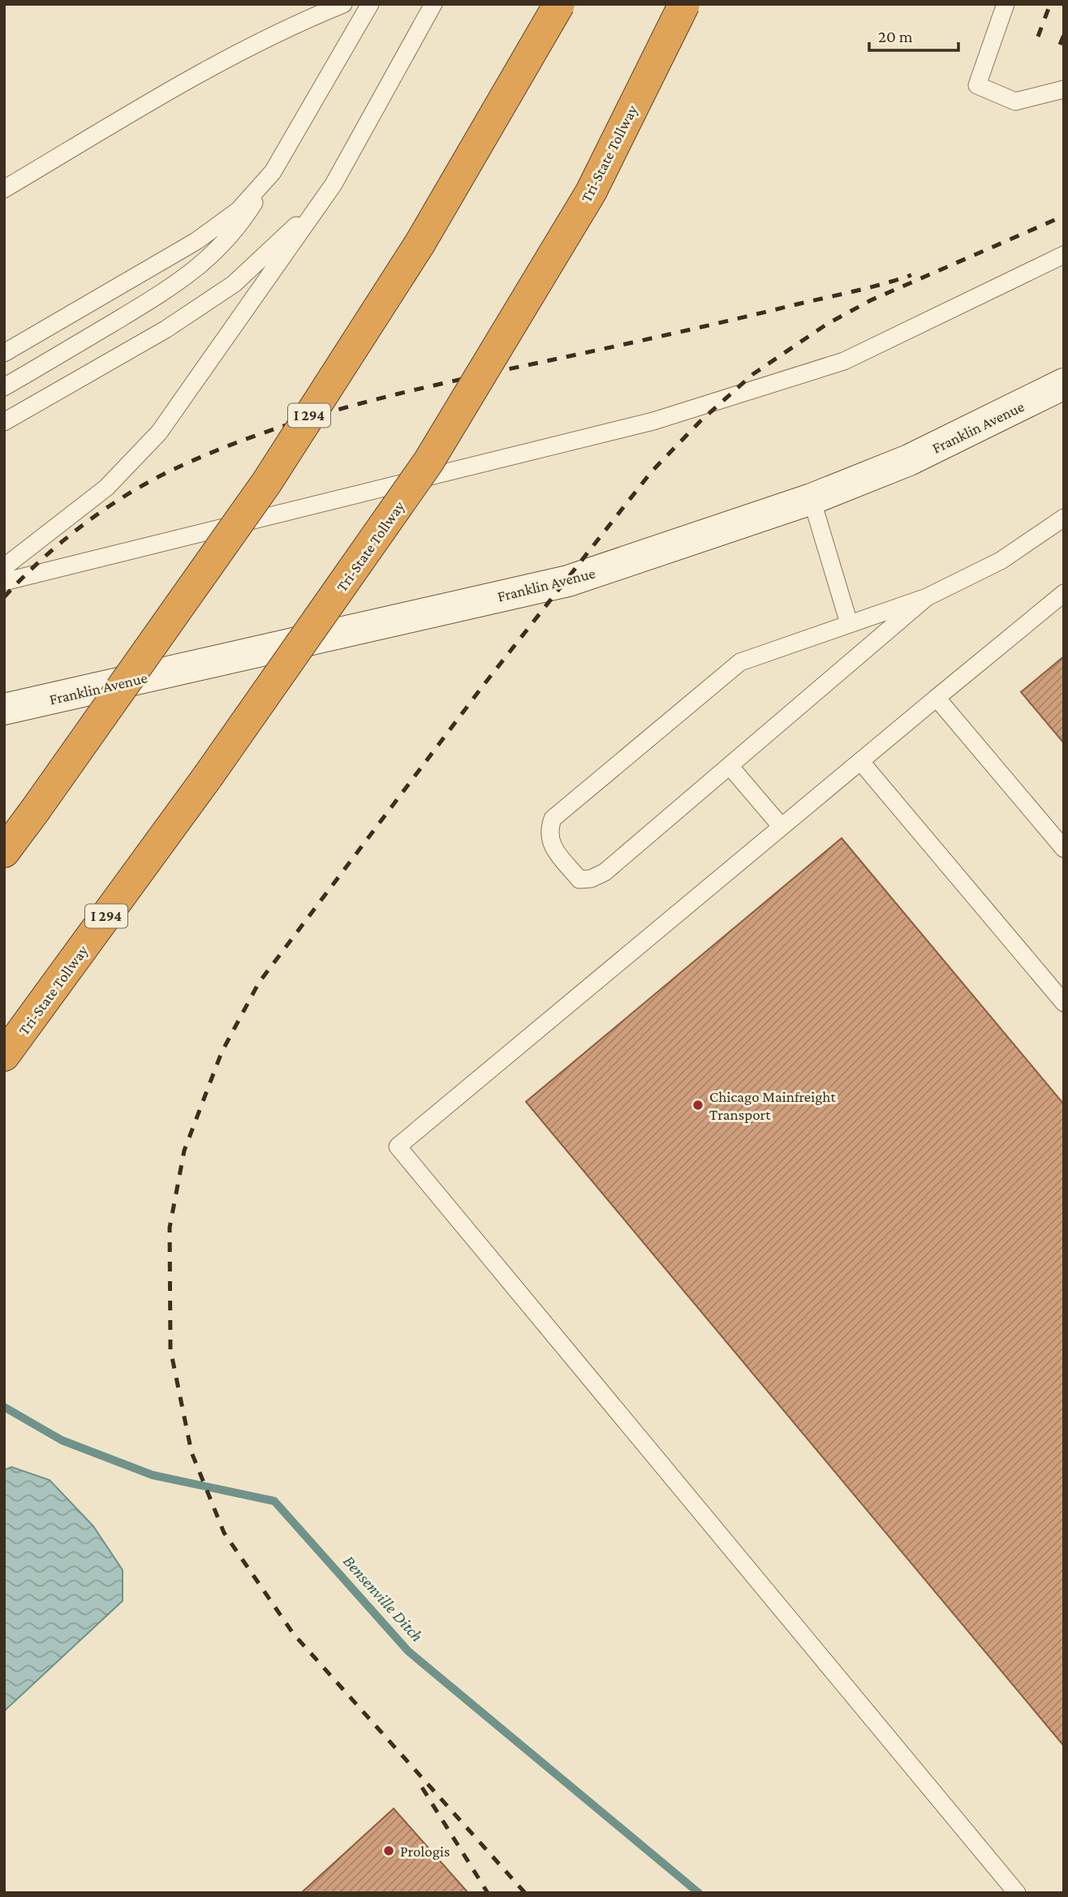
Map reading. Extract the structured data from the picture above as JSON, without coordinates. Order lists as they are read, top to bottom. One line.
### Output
{"streets":{"highway":["Tri-State Tollway","I 294"],"main road":["Franklin Avenue"]},"water":["Bensenville Ditch"],"places":["Chicago Mainfreight Transport","Prologis"],"scale_bar":"20 m"}
